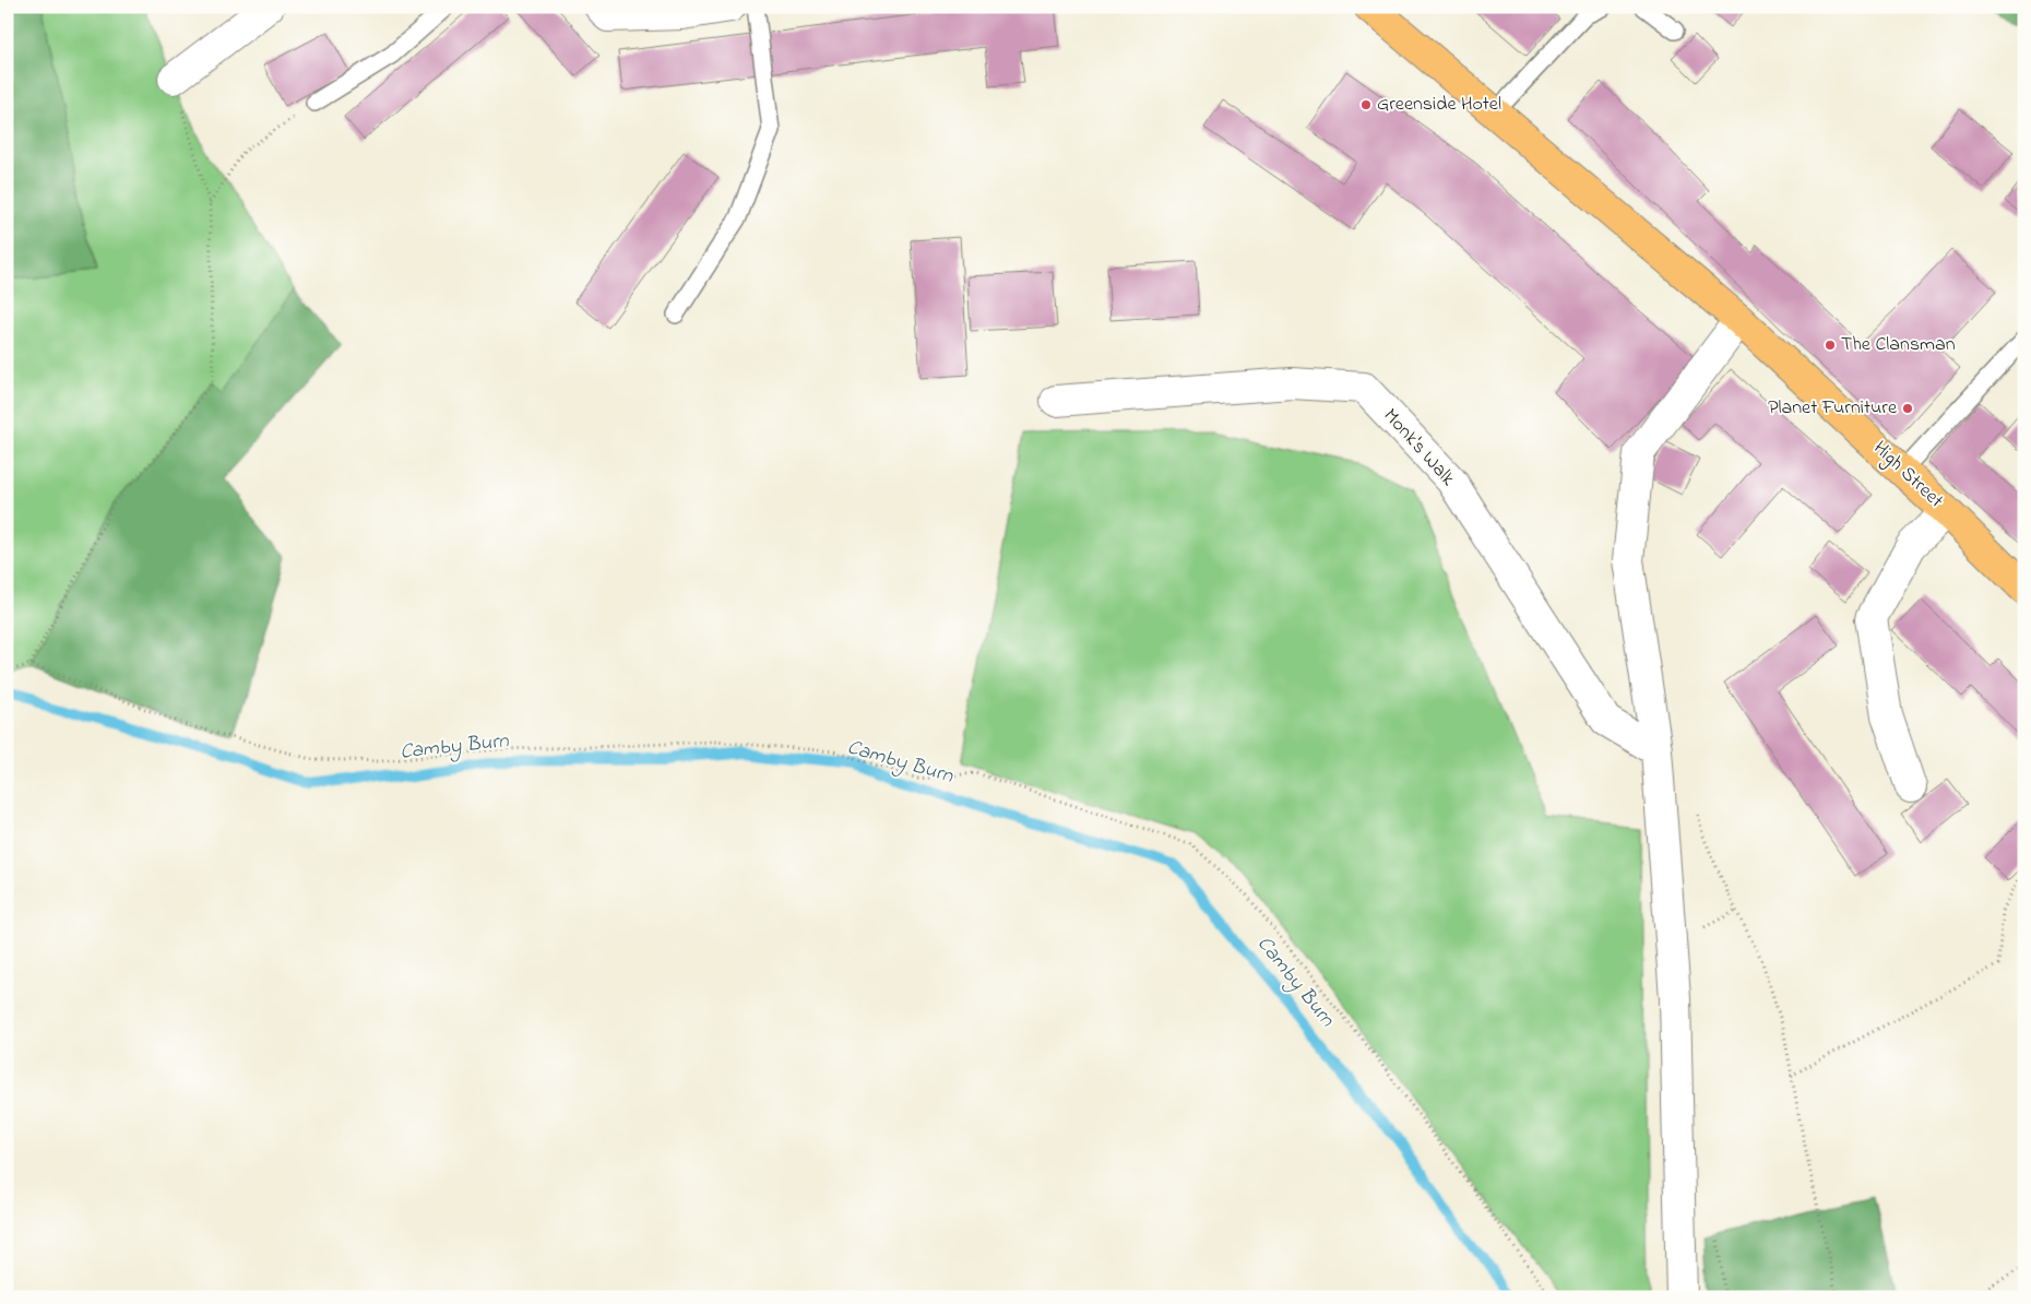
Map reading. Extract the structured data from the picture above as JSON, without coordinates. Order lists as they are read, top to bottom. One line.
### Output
{"streets":{"main road":["High Street"],"street":["Monk's Walk"]},"water":["Camby Burn"],"places":["Greenside Hotel","The Clansman","Planet Furniture"]}
